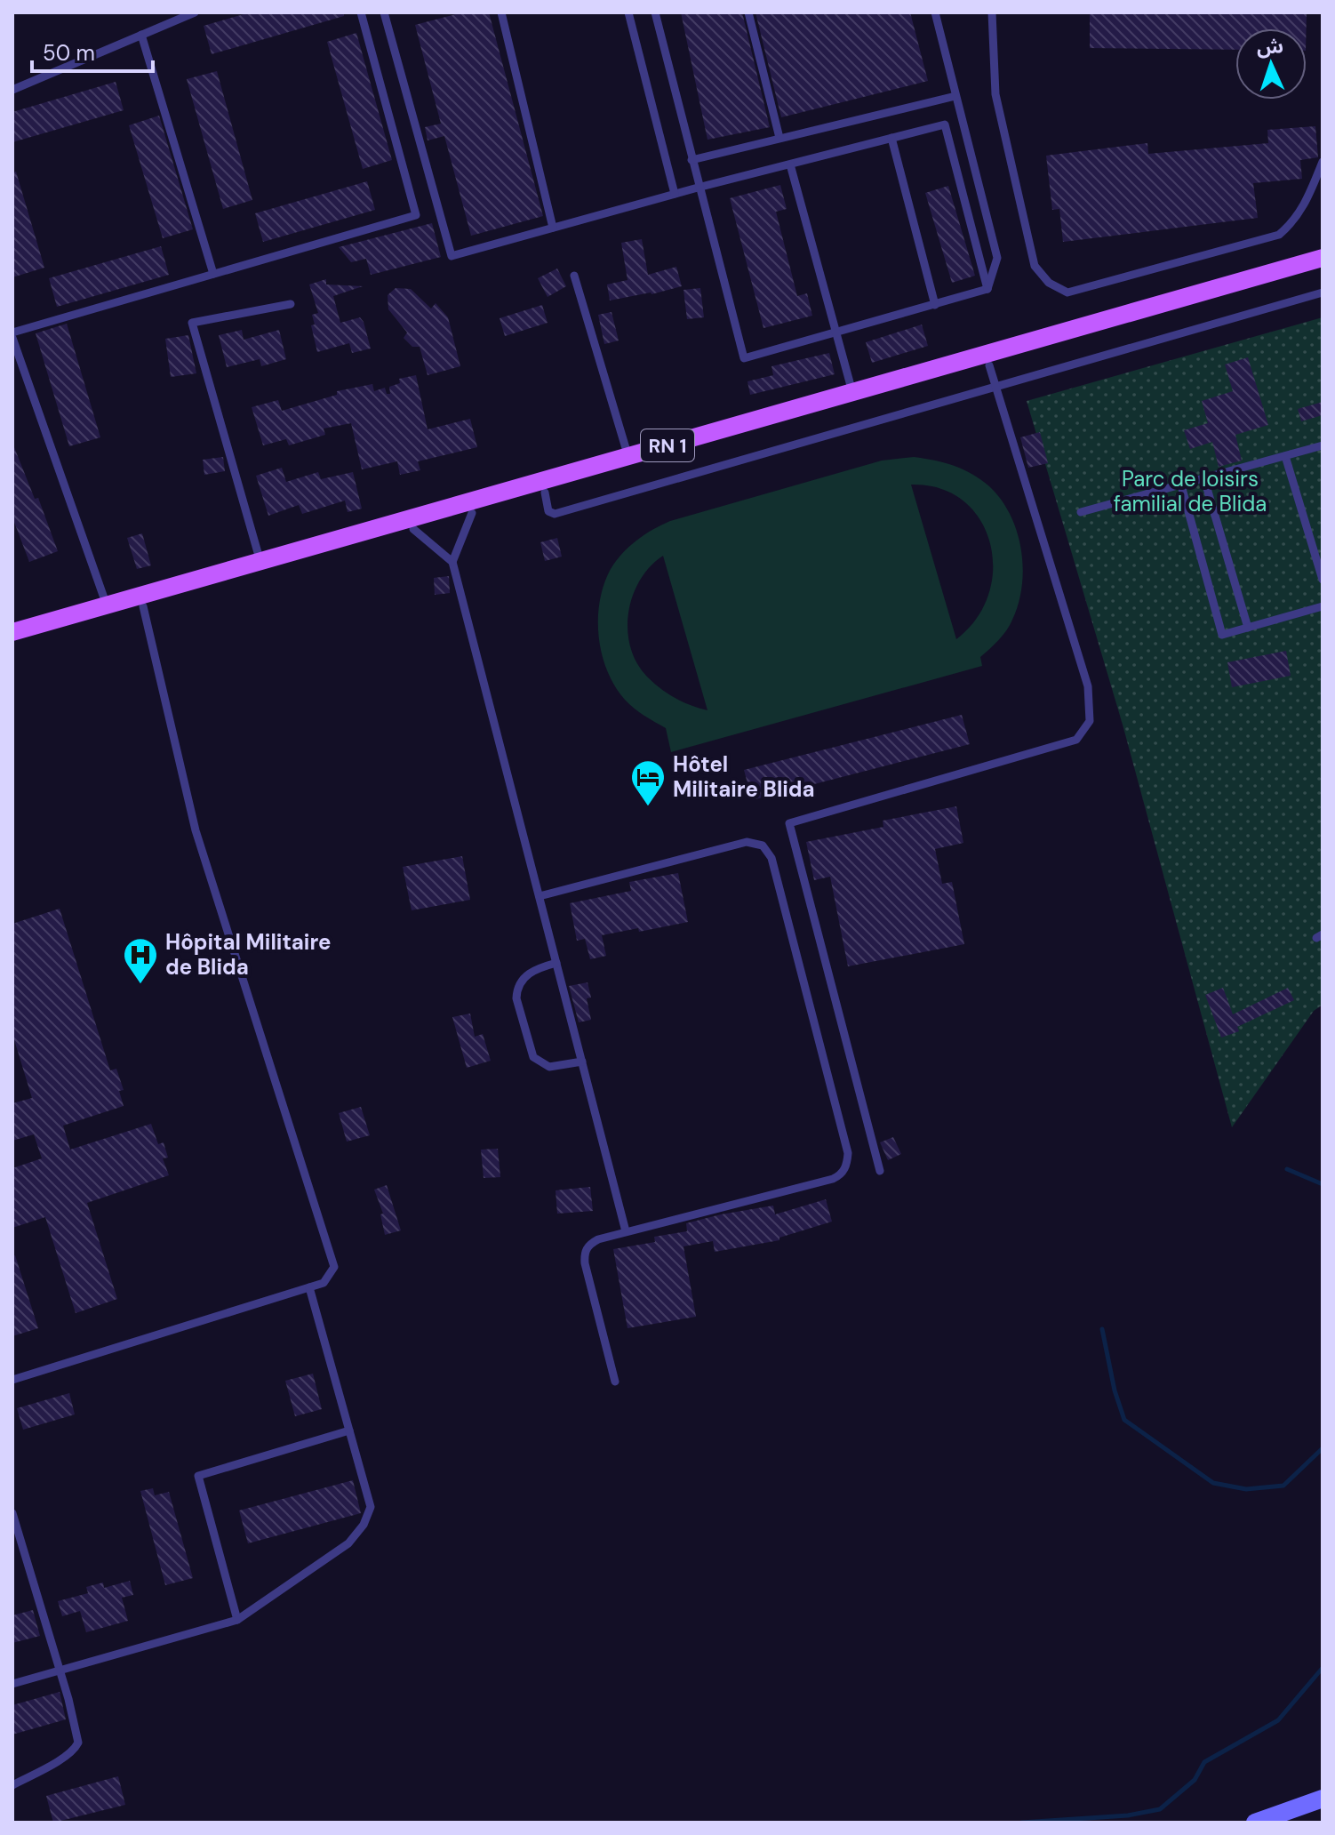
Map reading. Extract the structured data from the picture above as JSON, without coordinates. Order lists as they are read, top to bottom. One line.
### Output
{"streets":{"main road":["RN 1"]},"parks":["Parc de loisirs familial de Blida"],"places":{"hotel":["Hôtel Militaire Blida"],"hospital":["Hôpital Militaire de Blida"]},"scale_bar":"50 m","north":"top"}
